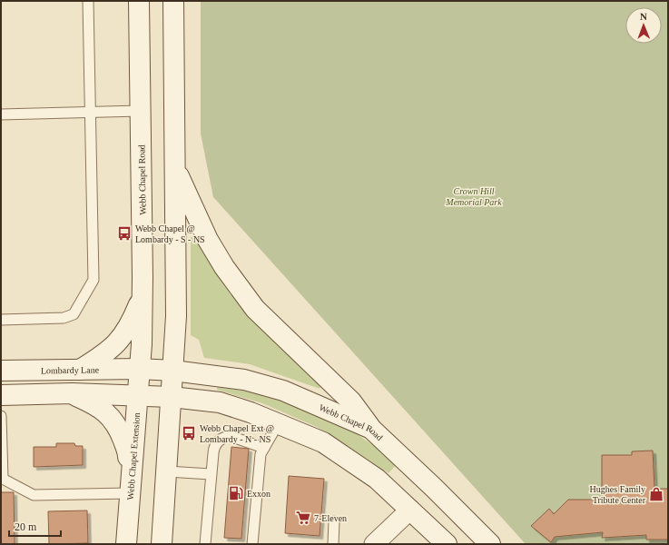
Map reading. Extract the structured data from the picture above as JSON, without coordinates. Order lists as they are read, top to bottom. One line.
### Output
{"streets":{"main road":["Webb Chapel Road","Lombardy Lane","Webb Chapel Extension"]},"crossings":[["Webb Chapel Road","Lombardy Lane"],["Webb Chapel Road","Webb Chapel Extension"],["Lombardy Lane","Webb Chapel Extension"]],"parks":["Crown Hill Memorial Park"],"places":{"bus stop":["Webb Chapel @ Lombardy - S - NS","Webb Chapel Ext @ Lombardy - N - NS"],"fuel station":["Exxon"],"shop":["Hughes Family Tribute Center"],"supermarket":["7-Eleven"]},"scale_bar":"20 m","north":"top"}
